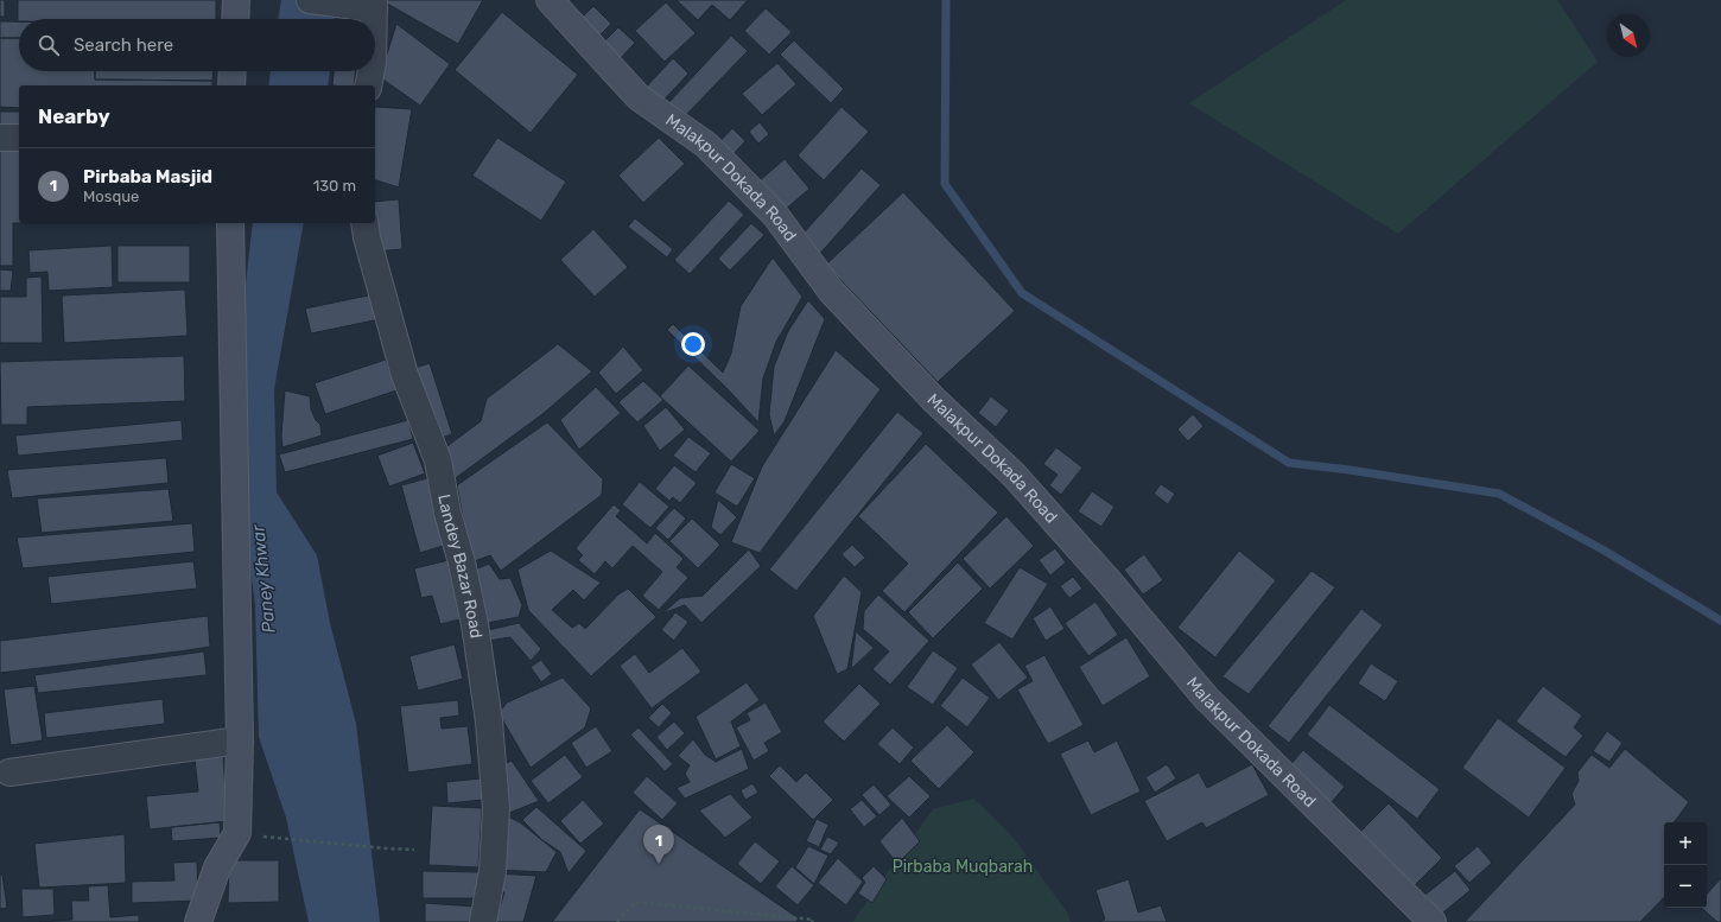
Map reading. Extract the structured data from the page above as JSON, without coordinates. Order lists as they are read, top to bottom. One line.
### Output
{"streets":{"street":["Malakpur Dokada Road","Landey Bazar Road"]},"water":["Paney Khwar"],"parks":["Pirbaba Muqbarah"],"north":"bottom right","page":{"search":"Search here","heading":"Nearby","list":[{"mark":"1","name":"Pirbaba Masjid","note":"Mosque","value":"130 m"}],"map_buttons":["+","−"],"pins":"1"}}
